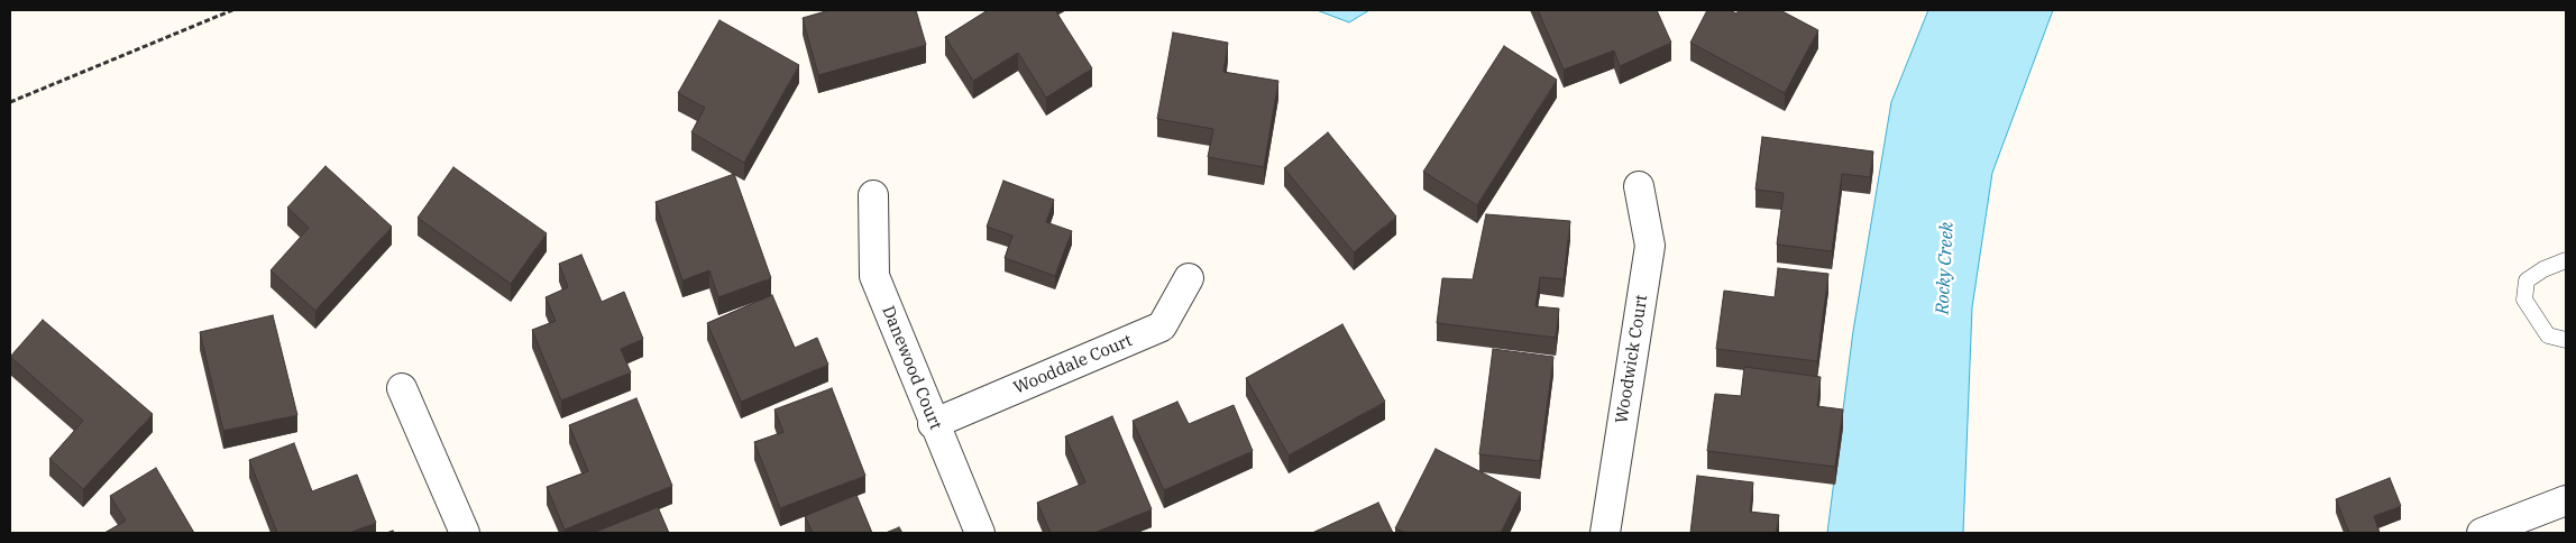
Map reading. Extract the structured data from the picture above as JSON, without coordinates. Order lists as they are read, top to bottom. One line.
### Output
{"streets":{"street":["Woodwick Court","Wooddale Court","Danewood Court"]},"crossings":[["Wooddale Court","Danewood Court"]],"water":["Rocky Creek"]}
